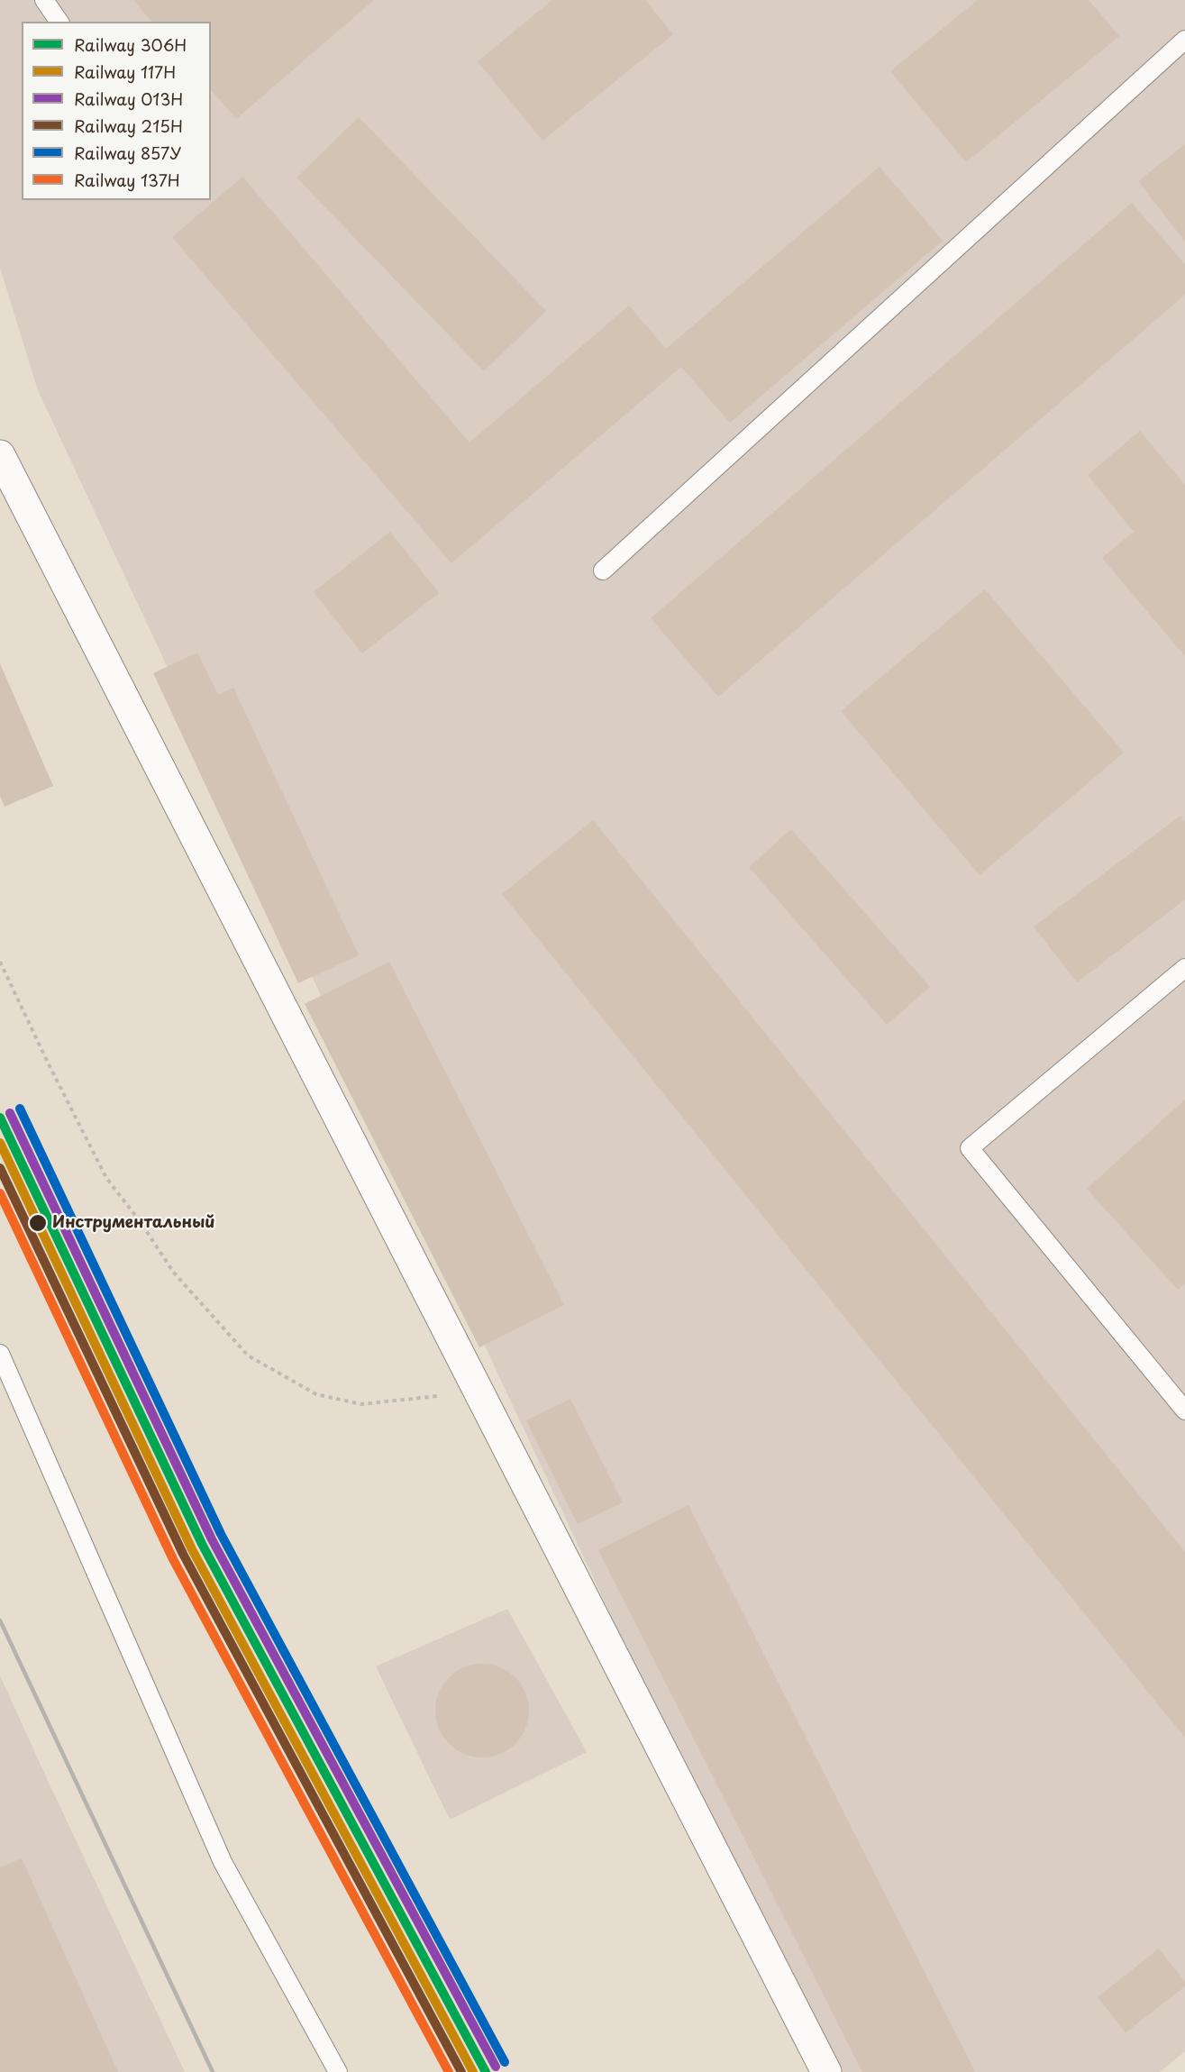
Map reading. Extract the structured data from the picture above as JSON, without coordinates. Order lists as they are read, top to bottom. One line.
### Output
{"places":["Инструментальный"],"lines":["rail line 857У","rail line 013Н","rail line 306Н","rail line 117Н","rail line 215Н","rail line 137Н"],"legend":["Railway 306Н","Railway 117Н","Railway 013Н","Railway 215Н","Railway 857У","Railway 137Н"]}
